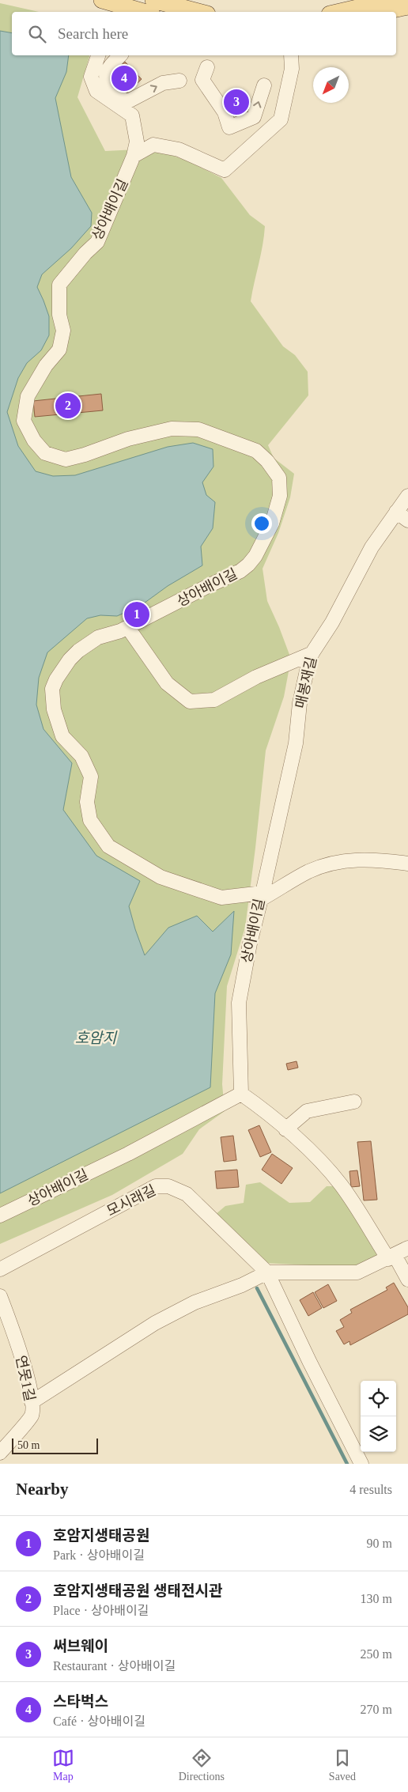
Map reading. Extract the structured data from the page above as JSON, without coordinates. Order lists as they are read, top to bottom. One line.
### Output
{"streets":{"street":["상아배이길","매봉재길","모시래길","연못1길"]},"crossings":[["상아배이길","매봉재길"]],"water":["호암지"],"scale_bar":"50 m","north":"bottom left","page":{"search":"Search here","pins":["4","3","2","1"],"scale":"50 m","heading":["Nearby","4 results"],"list":[{"mark":"1","name":"호암지생태공원","note":"Park · 상아배이길","value":"90 m"},{"mark":"2","name":"호암지생태공원 생태전시관","note":"Place · 상아배이길","value":"130 m"},{"mark":"3","name":"써브웨이","note":"Restaurant · 상아배이길","value":"250 m"},{"mark":"4","name":"스타벅스","note":"Café · 상아배이길","value":"270 m"}],"nav":["Map","Directions","Saved"]}}
